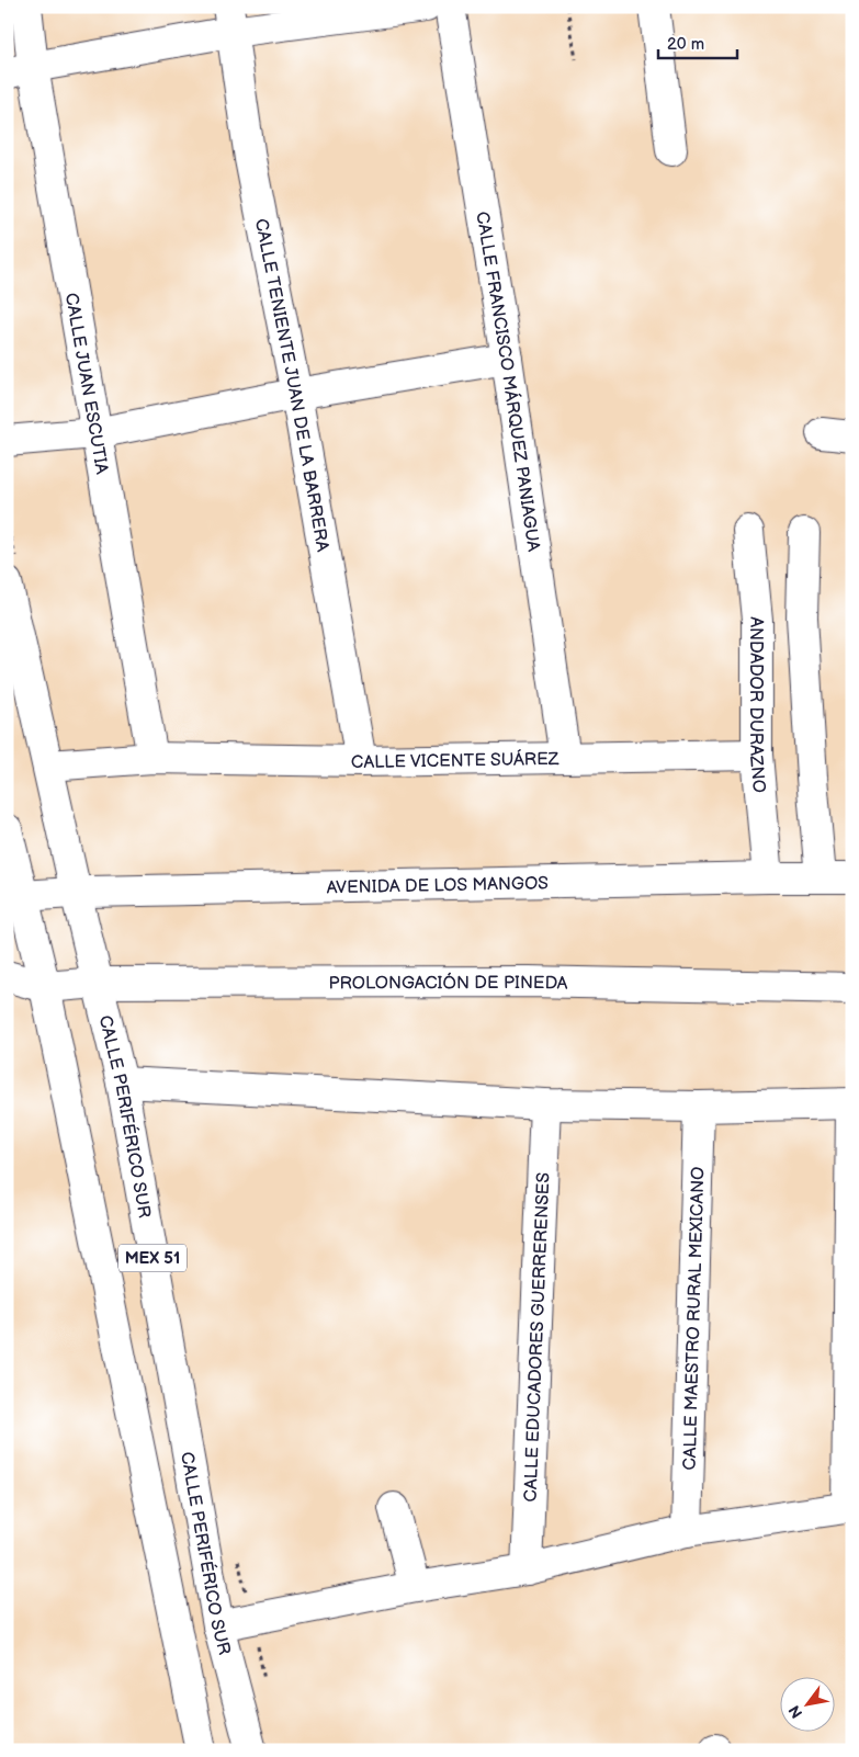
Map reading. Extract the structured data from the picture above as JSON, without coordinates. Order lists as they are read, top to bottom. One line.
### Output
{"streets":{"street":["CALLE JUAN ESCUTIA","CALLE FRANCISCO MÁRQUEZ PANIAGUA","CALLE TENIENTE JUAN DE LA BARRERA","ANDADOR DURAZNO","CALLE VICENTE SUÁREZ","AVENIDA DE LOS MANGOS","PROLONGACIÓN DE PINEDA","CALLE PERIFÉRICO SUR","MEX 51","CALLE MAESTRO RURAL MEXICANO","CALLE EDUCADORES GUERRERENSES"]},"crossings":[["CALLE JUAN ESCUTIA","CALLE VICENTE SUÁREZ"],["CALLE FRANCISCO MÁRQUEZ PANIAGUA","CALLE VICENTE SUÁREZ"],["CALLE TENIENTE JUAN DE LA BARRERA","CALLE VICENTE SUÁREZ"],["ANDADOR DURAZNO","CALLE VICENTE SUÁREZ"],["ANDADOR DURAZNO","AVENIDA DE LOS MANGOS"],["CALLE VICENTE SUÁREZ","CALLE PERIFÉRICO SUR"],["AVENIDA DE LOS MANGOS","CALLE PERIFÉRICO SUR"],["AVENIDA DE LOS MANGOS","MEX 51"],["PROLONGACIÓN DE PINEDA","CALLE PERIFÉRICO SUR"],["PROLONGACIÓN DE PINEDA","MEX 51"]],"scale_bar":"20 m","north":"bottom left"}
